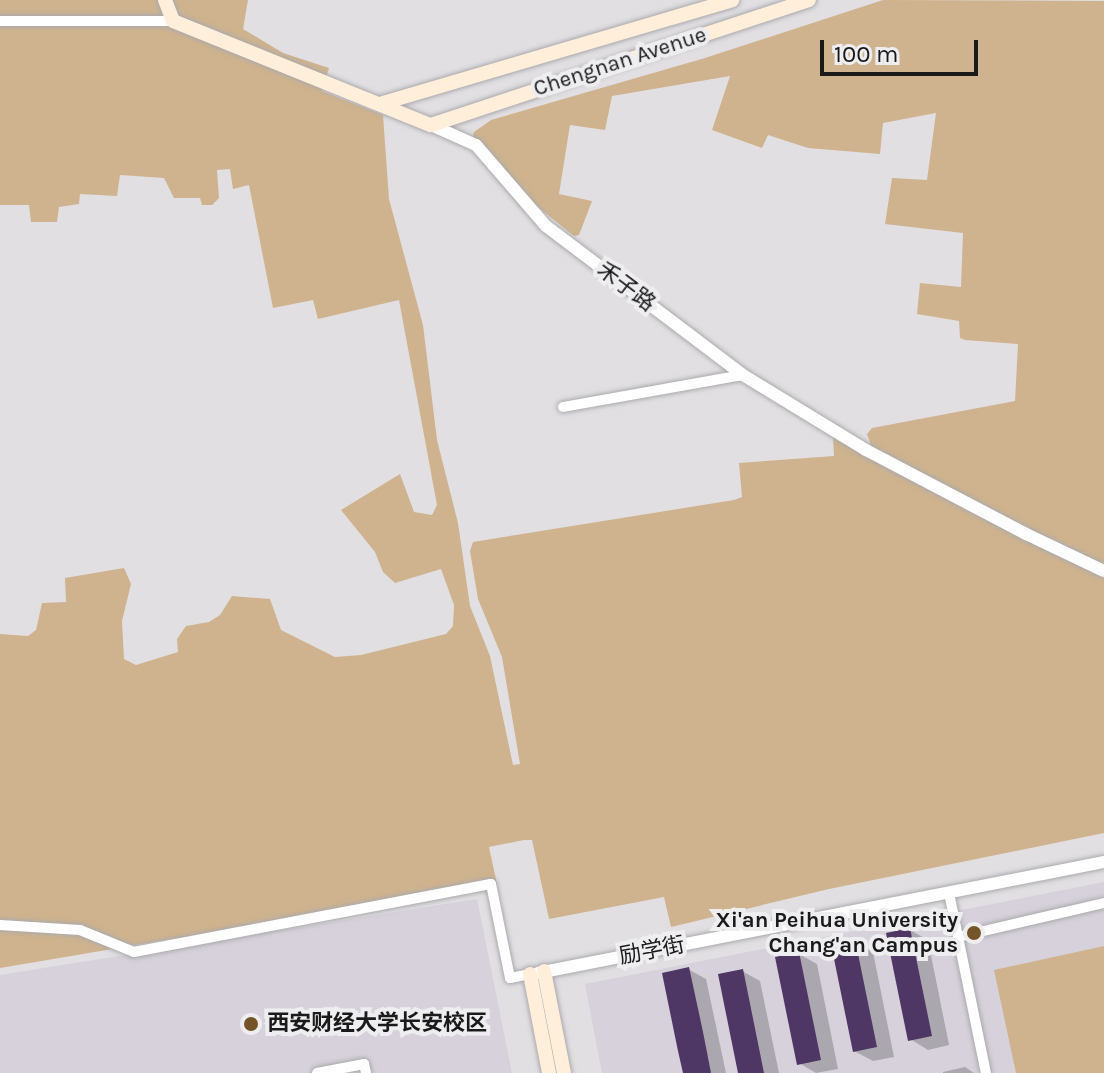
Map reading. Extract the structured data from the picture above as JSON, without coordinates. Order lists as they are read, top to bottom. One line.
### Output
{"streets":{"main road":["Chengnan Avenue","禾子路"],"street":["励学街"]},"crossings":[["Chengnan Avenue","禾子路"]],"places":["Xi'an Peihua University Chang'an Campus","西安财经大学长安校区"],"scale_bar":"100 m"}
